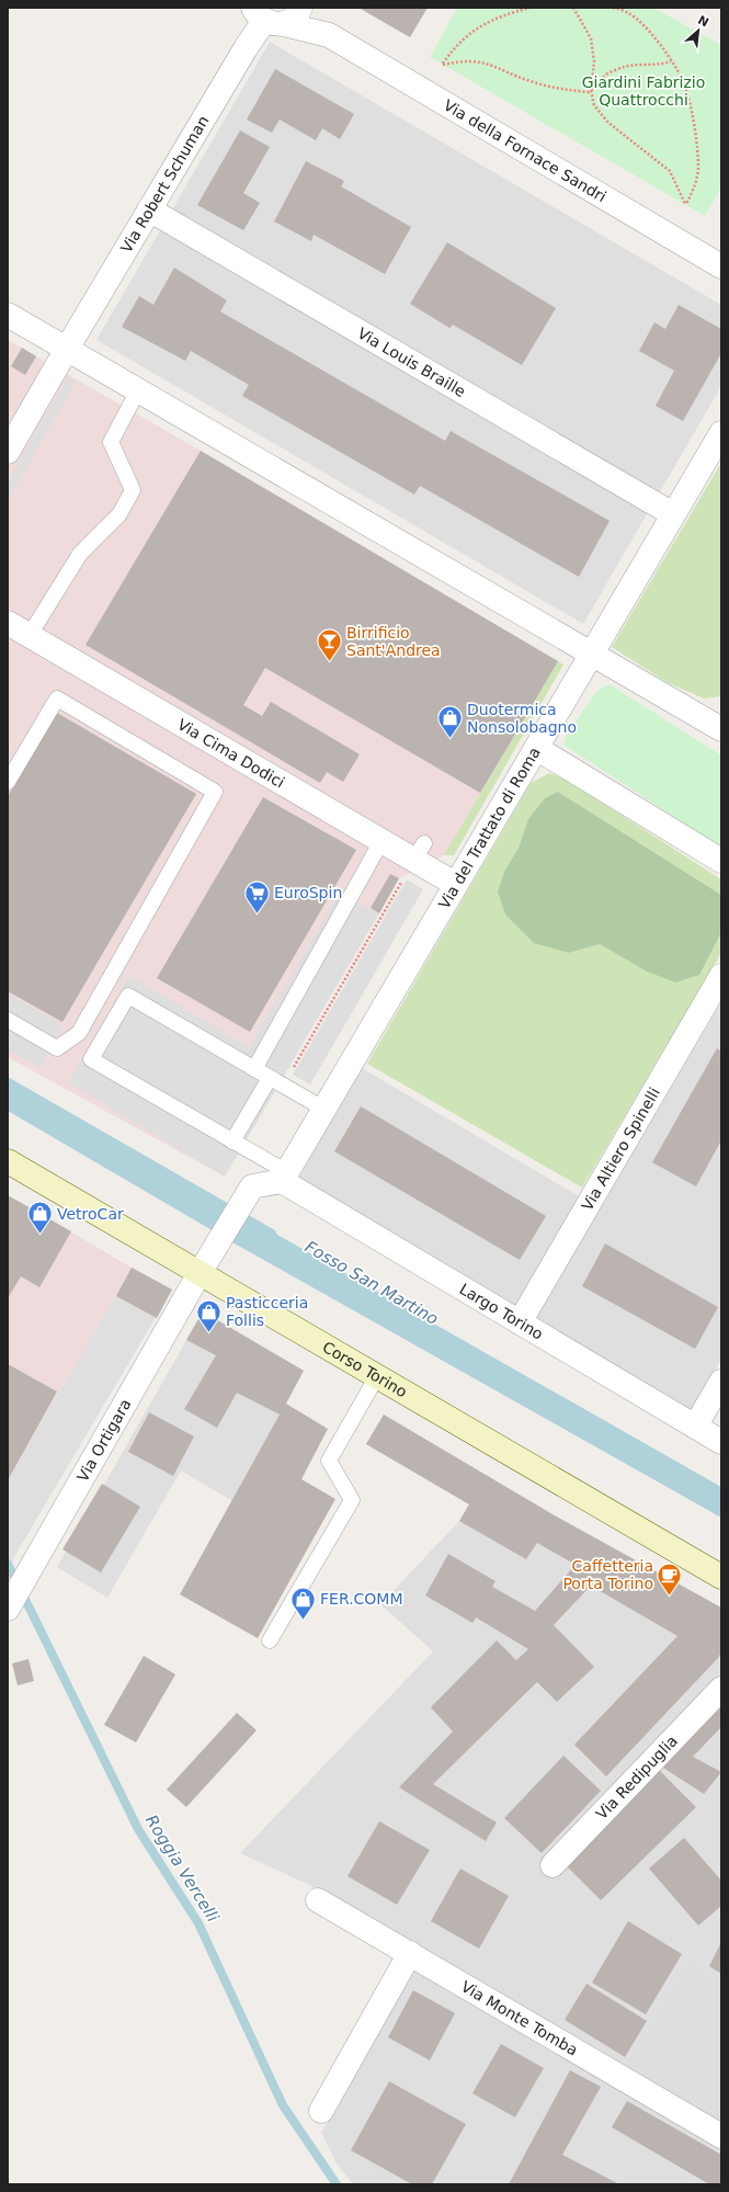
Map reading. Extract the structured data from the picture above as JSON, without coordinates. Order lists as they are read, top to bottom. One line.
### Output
{"streets":{"main road":["Corso Torino"],"street":["Via della Fornace Sandri","Via Robert Schuman","Via Louis Braille","Via Cima Dodici","Via del Trattato di Roma","Via Altiero Spinelli","Largo Torino","Via Ortigara","Via Redipuglia","Via Monte Tomba"]},"crossings":[["Via della Fornace Sandri","Via Robert Schuman"],["Via Robert Schuman","Via Louis Braille"],["Via Louis Braille","Via del Trattato di Roma"],["Via Cima Dodici","Via del Trattato di Roma"],["Via del Trattato di Roma","Largo Torino"],["Via del Trattato di Roma","Via Ortigara"],["Via Altiero Spinelli","Largo Torino"],["Largo Torino","Via Ortigara"],["Corso Torino","Via Ortigara"]],"water":["Fosso San Martino","Roggia Vercelli"],"parks":["Giardini Fabrizio Quattrocchi"],"places":{"bar":["Birrificio Sant'Andrea"],"shop":["Duotermica Nonsolobagno","VetroCar","Pasticceria Follis","FER.COMM"],"supermarket":["EuroSpin"],"cafe":["Caffetteria Porta Torino"]},"north":"top right"}
